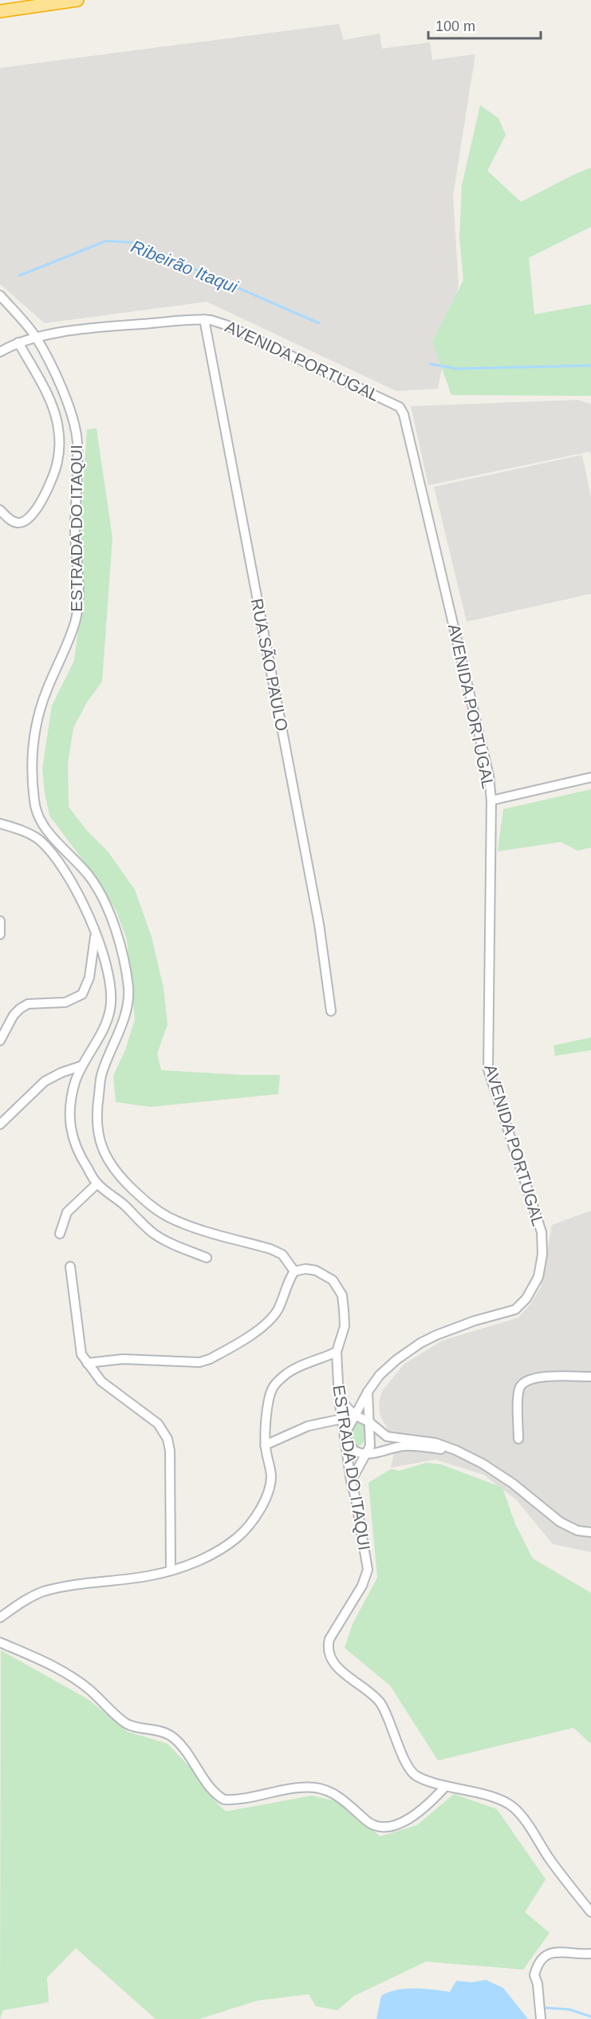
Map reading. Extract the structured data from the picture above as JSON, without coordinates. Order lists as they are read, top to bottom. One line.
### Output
{"streets":{"street":["AVENIDA PORTUGAL","ESTRADA DO ITAQUI","RUA SÃO PAULO"]},"crossings":[["AVENIDA PORTUGAL","ESTRADA DO ITAQUI"],["AVENIDA PORTUGAL","RUA SÃO PAULO"]],"water":["Ribeirão Itaqui"],"scale_bar":"100 m"}
